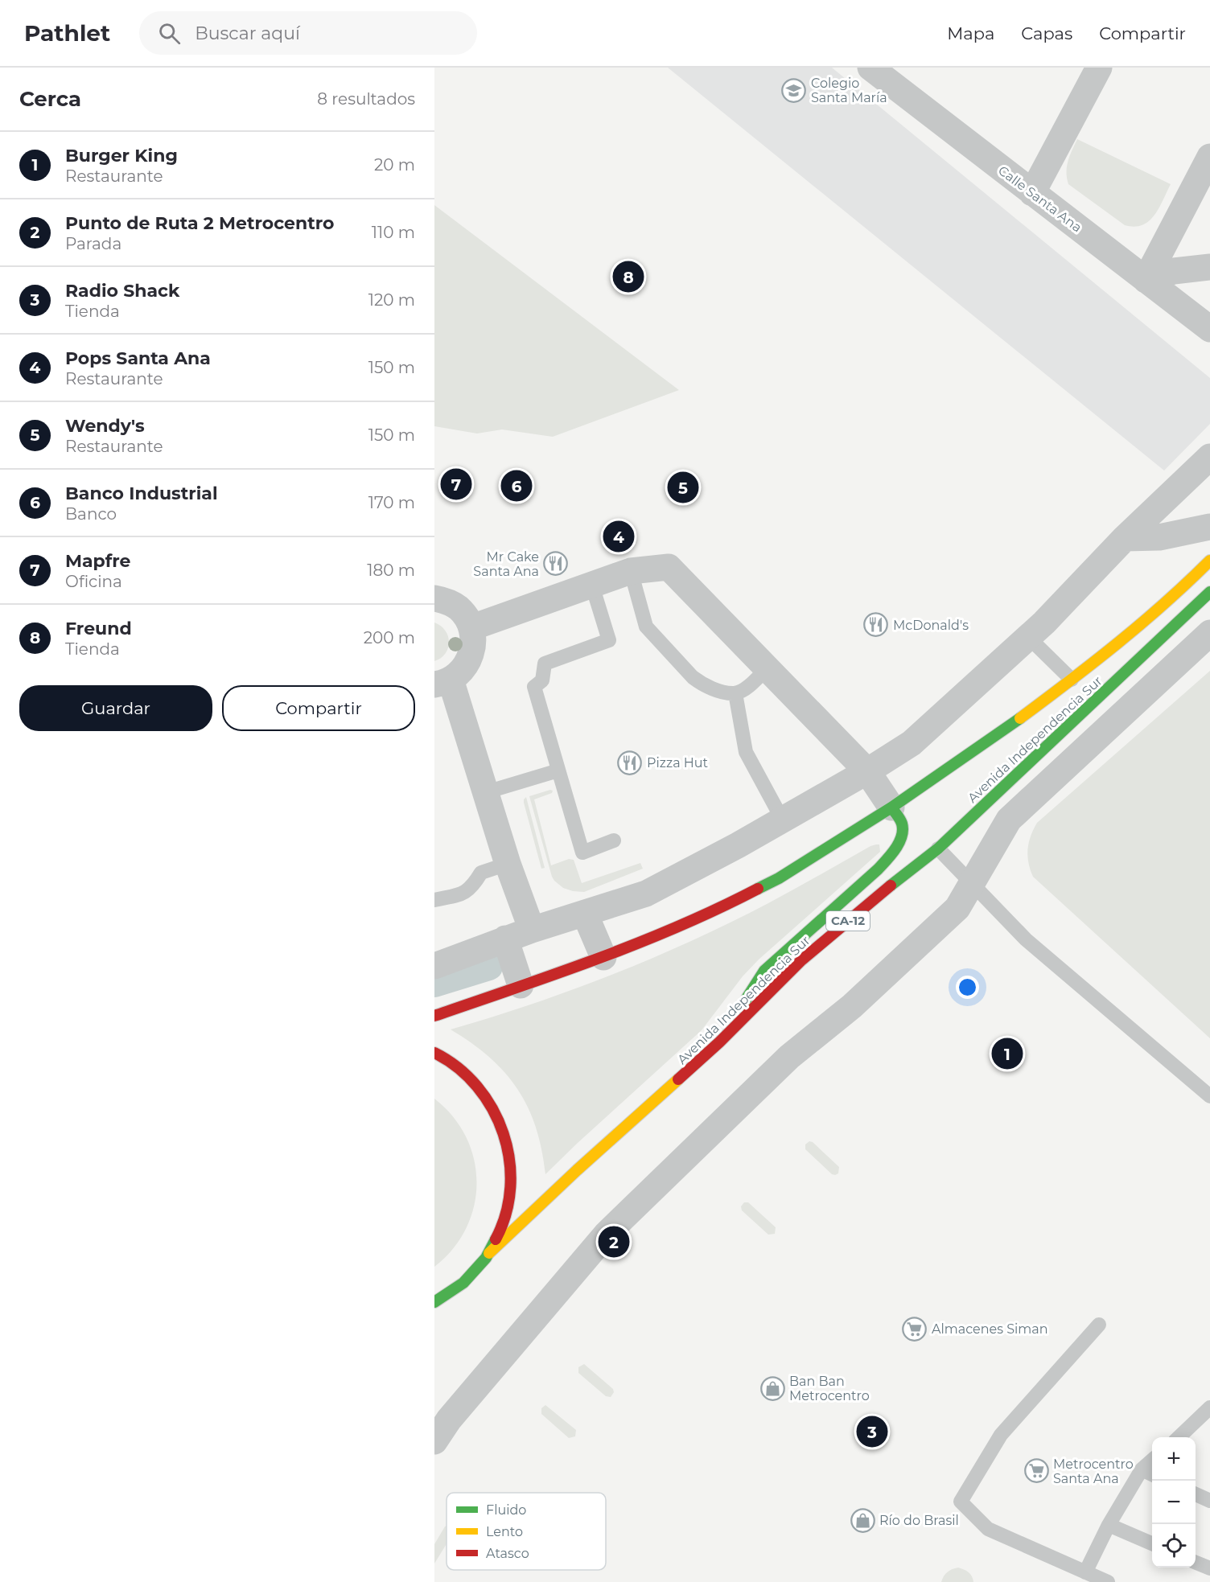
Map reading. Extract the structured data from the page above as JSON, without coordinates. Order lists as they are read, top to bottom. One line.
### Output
{"streets":{"highway":["Avenida Independencia Sur","CA-12"],"street":["Calle Santa Ana"]},"places":{"school or university":["Colegio Santa María"],"restaurant":["Mr Cake Santa Ana","McDonald's","Pizza Hut"],"supermarket":["Almacenes Siman","Metrocentro Santa Ana"],"shop":["Ban Ban Metrocentro","Río do Brasil"]},"legend":["Fluido","Lento","Atasco"],"page":{"header":"Pathlet","search":"Buscar aquí","nav":["Mapa","Capas","Compartir"],"heading":["Cerca","8 resultados"],"list":[{"mark":"1","name":"Burger King","note":"Restaurante","value":"20 m"},{"mark":"2","name":"Punto de Ruta 2 Metrocentro","note":"Parada","value":"110 m"},{"mark":"3","name":"Radio Shack","note":"Tienda","value":"120 m"},{"mark":"4","name":"Pops Santa Ana","note":"Restaurante","value":"150 m"},{"mark":"5","name":"Wendy's","note":"Restaurante","value":"150 m"},{"mark":"6","name":"Banco Industrial","note":"Banco","value":"170 m"},{"mark":"7","name":"Mapfre","note":"Oficina","value":"180 m"},{"mark":"8","name":"Freund","note":"Tienda","value":"200 m"}],"pins":["8","7","6","5","4","1","2","3"],"buttons":["Guardar","Compartir"],"map_buttons":["+","−"]}}
